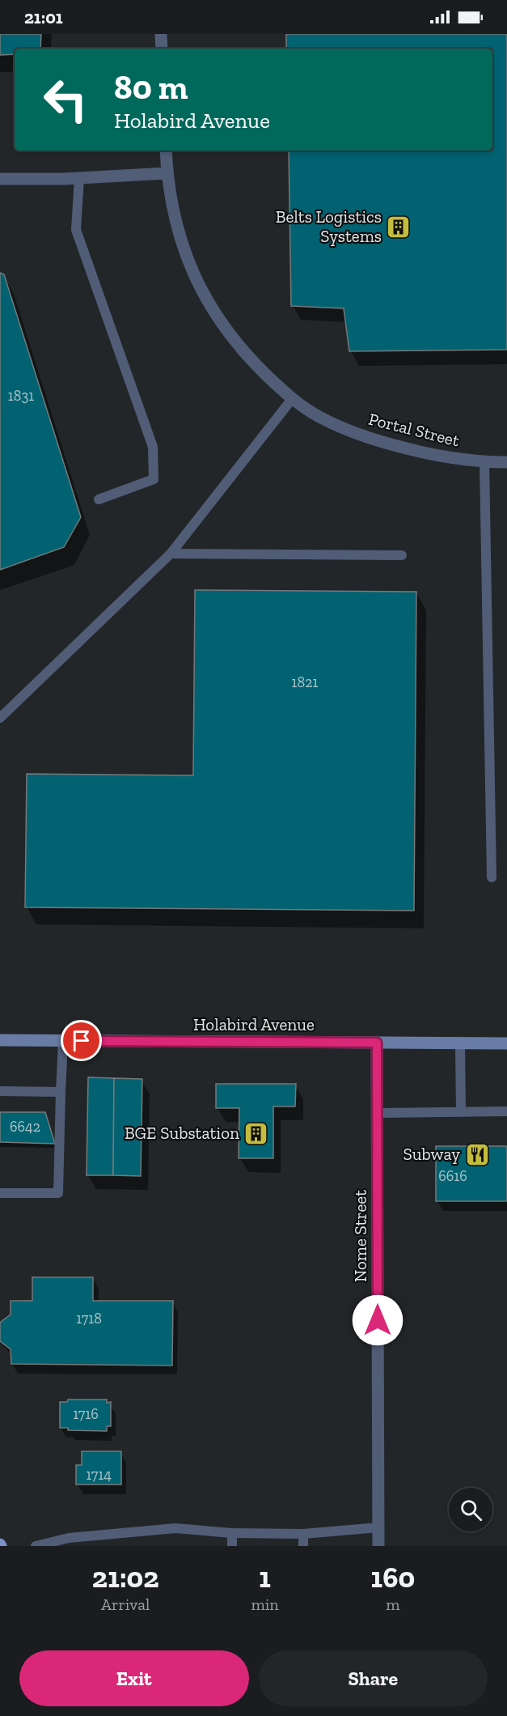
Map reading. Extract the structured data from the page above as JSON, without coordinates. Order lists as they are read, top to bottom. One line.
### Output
{"streets":{"main road":["Holabird Avenue"],"street":["Portal Street","Nome Street"]},"crossings":[["Holabird Avenue","Nome Street"]],"places":{"building":["Belts Logistics Systems","BGE Substation"],"restaurant":["Subway"]},"house_numbers":["1831","1821","6642","6616","1718","1716","1714"],"page":{"status":"21:01","turn":["80 m","Holabird Avenue"],"eta":["21:02","Arrival","1","min","160","m"],"buttons":["Exit","Share"]}}
